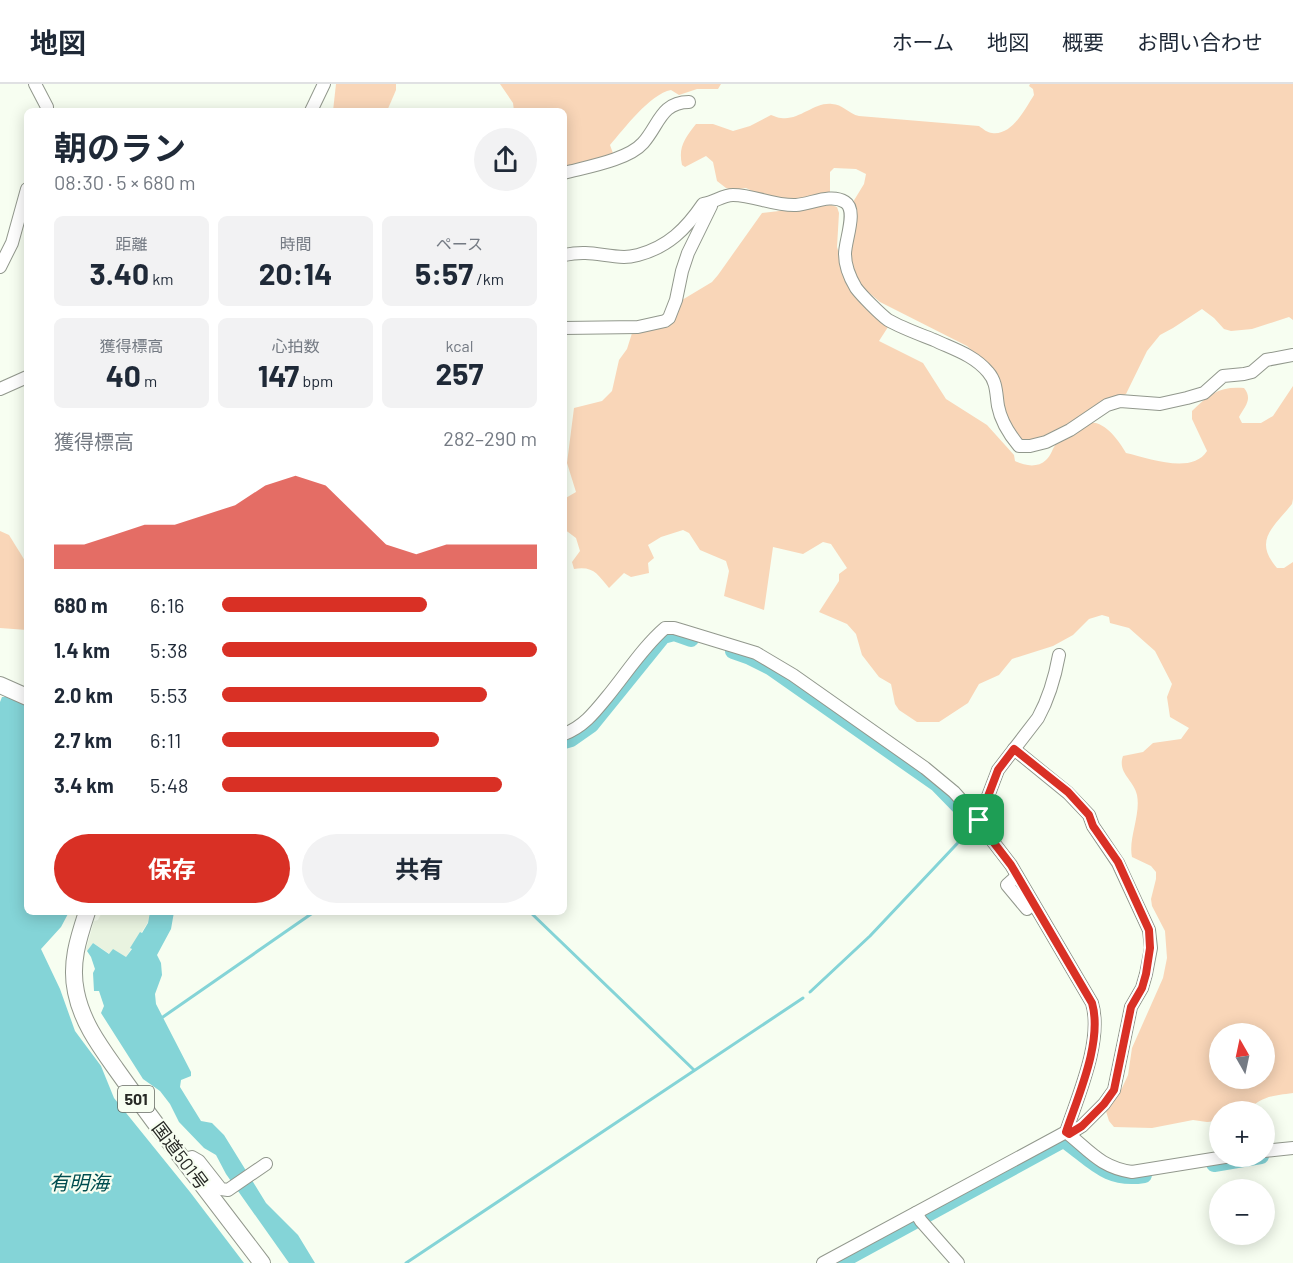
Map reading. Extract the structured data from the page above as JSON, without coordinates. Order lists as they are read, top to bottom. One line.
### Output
{"streets":{"highway":["501","国道501号"]},"water":["有明海"],"north":"top","page":{"header":"地図","nav":["ホーム","地図","概要","お問い合わせ"],"heading":["朝のラン","08:30 · 5 × 680 m"],"stats":[["距離","3.40 km"],["時間","20:14"],["ペース","5:57 /km"],["獲得標高","40 m"],["心拍数","147 bpm"],["kcal","257"]],"chart":["獲得標高","282–290 m"],"list":[{"name":"680 m","note":"6:16"},{"name":"1.4 km","note":"5:38"},{"name":"2.0 km","note":"5:53"},{"name":"2.7 km","note":"6:11"},{"name":"3.4 km","note":"5:48"}],"buttons":["保存","共有"],"map_buttons":["+","−"]}}
